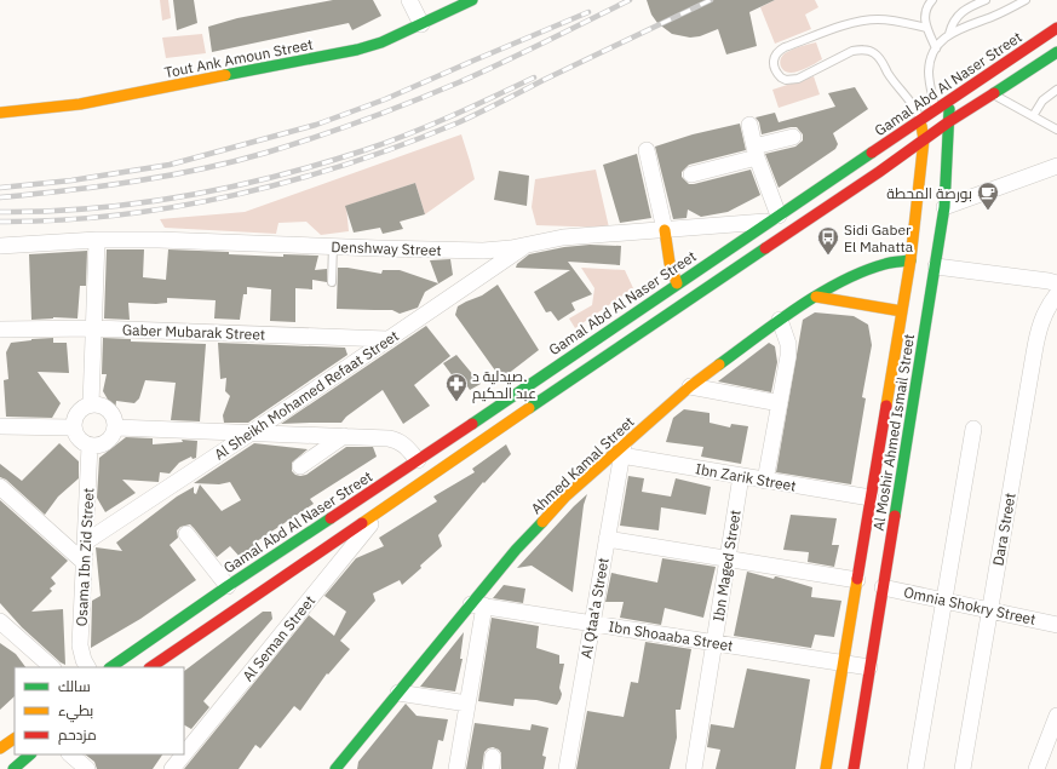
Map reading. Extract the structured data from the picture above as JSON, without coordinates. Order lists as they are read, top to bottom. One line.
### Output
{"streets":{"main road":["Tout Ank Amoun Street","Gamal Abd Al Naser Street","Al Moshir Ahmed Ismail Street","Ahmed Kamal Street"],"street":["Denshway Street","Gaber Mubarak Street","Al Sheikh Mohamed Refaat Street","Ibn Zarik Street","Dara Street","Osama Ibn Zid Street","Ibn Maged Street","Omnia Shokry Street","Al Qtaa'a Street","Ibn Shoaaba Street","Al Seman Street"]},"crossings":[["Gamal Abd Al Naser Street","Denshway Street"],["Gamal Abd Al Naser Street","Al Moshir Ahmed Ismail Street"],["Denshway Street","Al Sheikh Mohamed Refaat Street"],["Gaber Mubarak Street","Al Sheikh Mohamed Refaat Street"],["Al Sheikh Mohamed Refaat Street","Osama Ibn Zid Street"],["Al Moshir Ahmed Ismail Street","Ahmed Kamal Street"],["Al Moshir Ahmed Ismail Street","Ibn Zarik Street"],["Al Moshir Ahmed Ismail Street","Omnia Shokry Street"],["Al Moshir Ahmed Ismail Street","Ibn Shoaaba Street"],["Ahmed Kamal Street","Ibn Zarik Street"],["Ahmed Kamal Street","Al Qtaa'a Street"],["Ahmed Kamal Street","Ibn Shoaaba Street"],["Ibn Zarik Street","Ibn Maged Street"],["Ibn Zarik Street","Al Qtaa'a Street"],["Dara Street","Omnia Shokry Street"],["Ibn Maged Street","Ibn Shoaaba Street"],["Al Qtaa'a Street","Ibn Shoaaba Street"]],"places":{"cafe":["بورصة المحطة"],"bus stop":["Sidi Gaber El Mahatta"],"pharmacy":["صيدلية د. عبد الحكيم"]},"legend":["سالك","بطيء","مزدحم"]}
